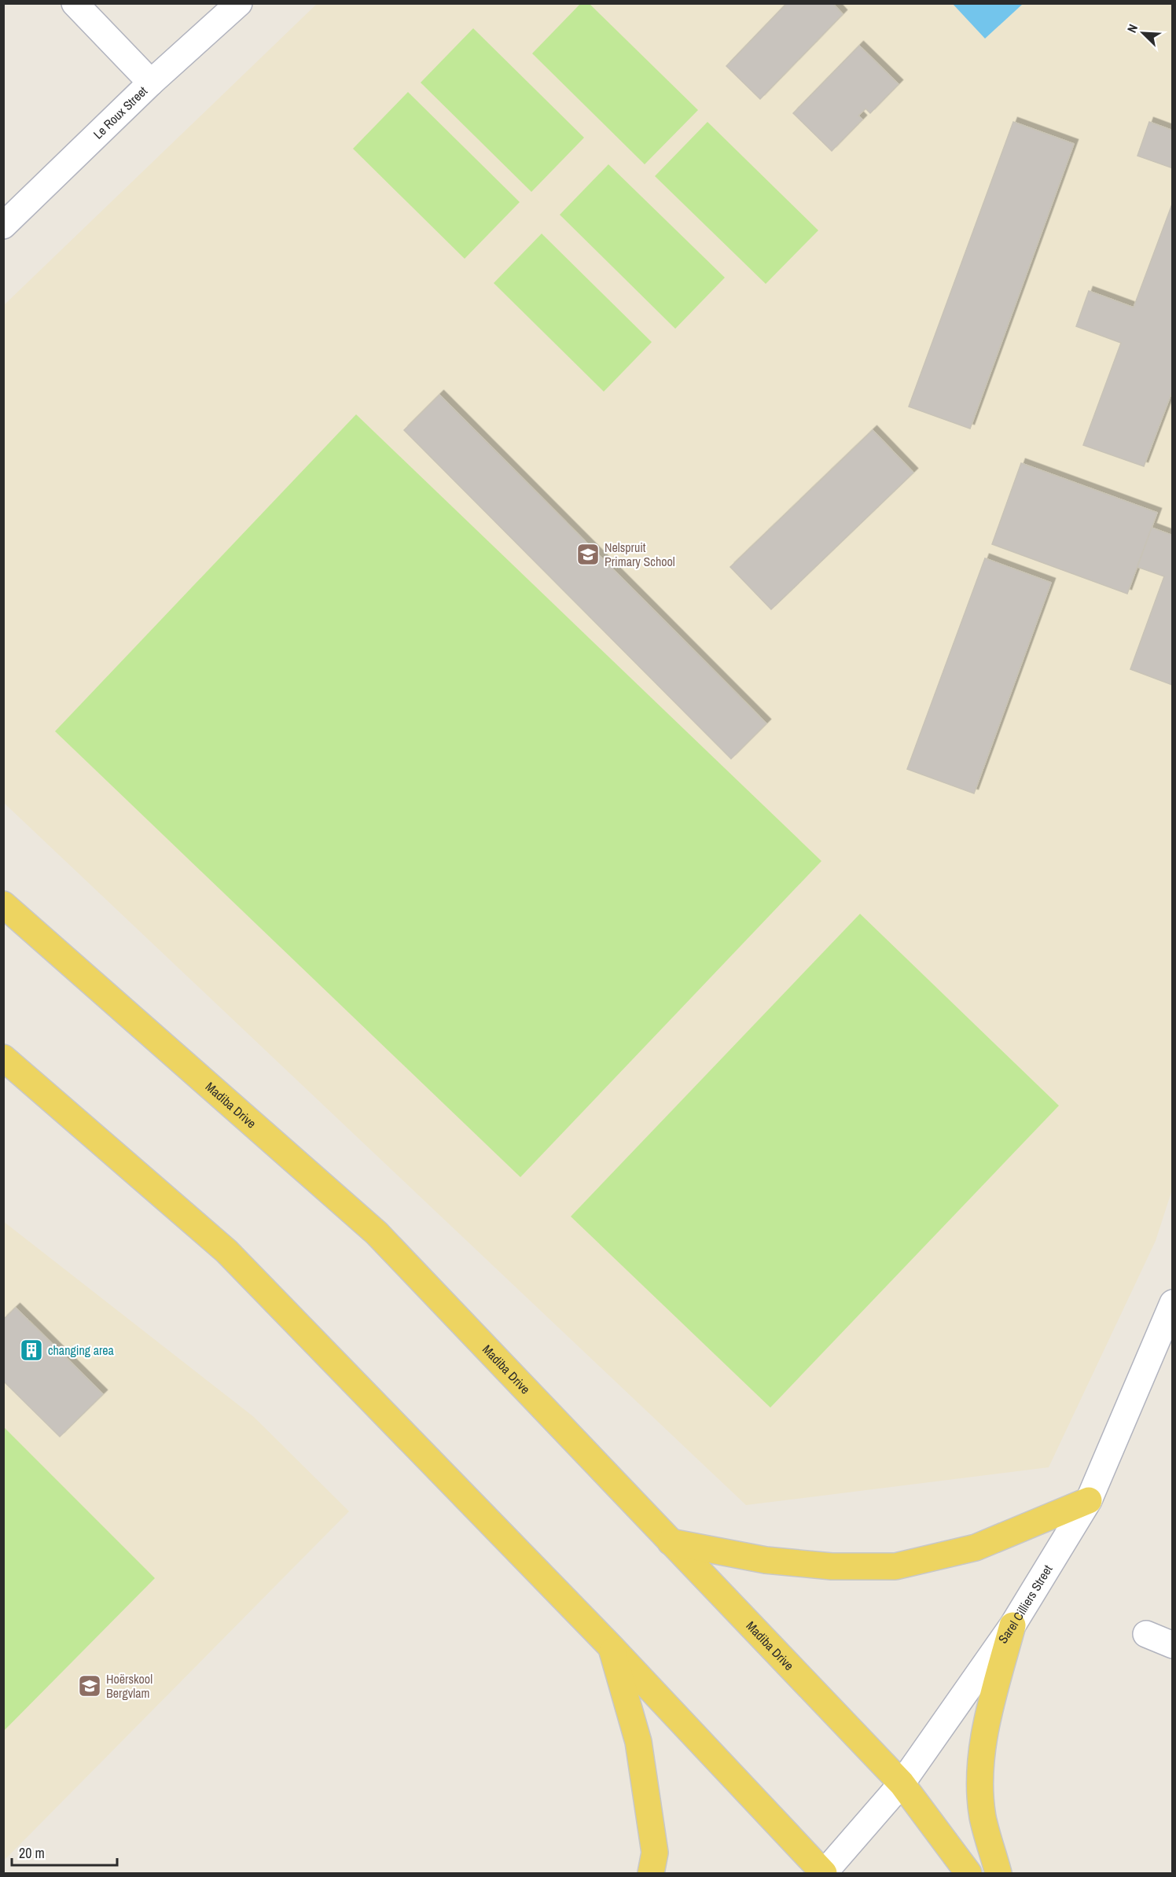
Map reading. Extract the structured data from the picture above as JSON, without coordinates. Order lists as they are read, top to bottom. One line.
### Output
{"streets":{"main road":["Madiba Drive"],"street":["Le Roux Street","Sarel Cilliers Street"]},"crossings":[["Madiba Drive","Sarel Cilliers Street"]],"places":{"school or university":["Nelspruit Primary School","Hoërskool Bergvlam"],"building":["changing area"]},"scale_bar":"20 m","north":"top left"}
